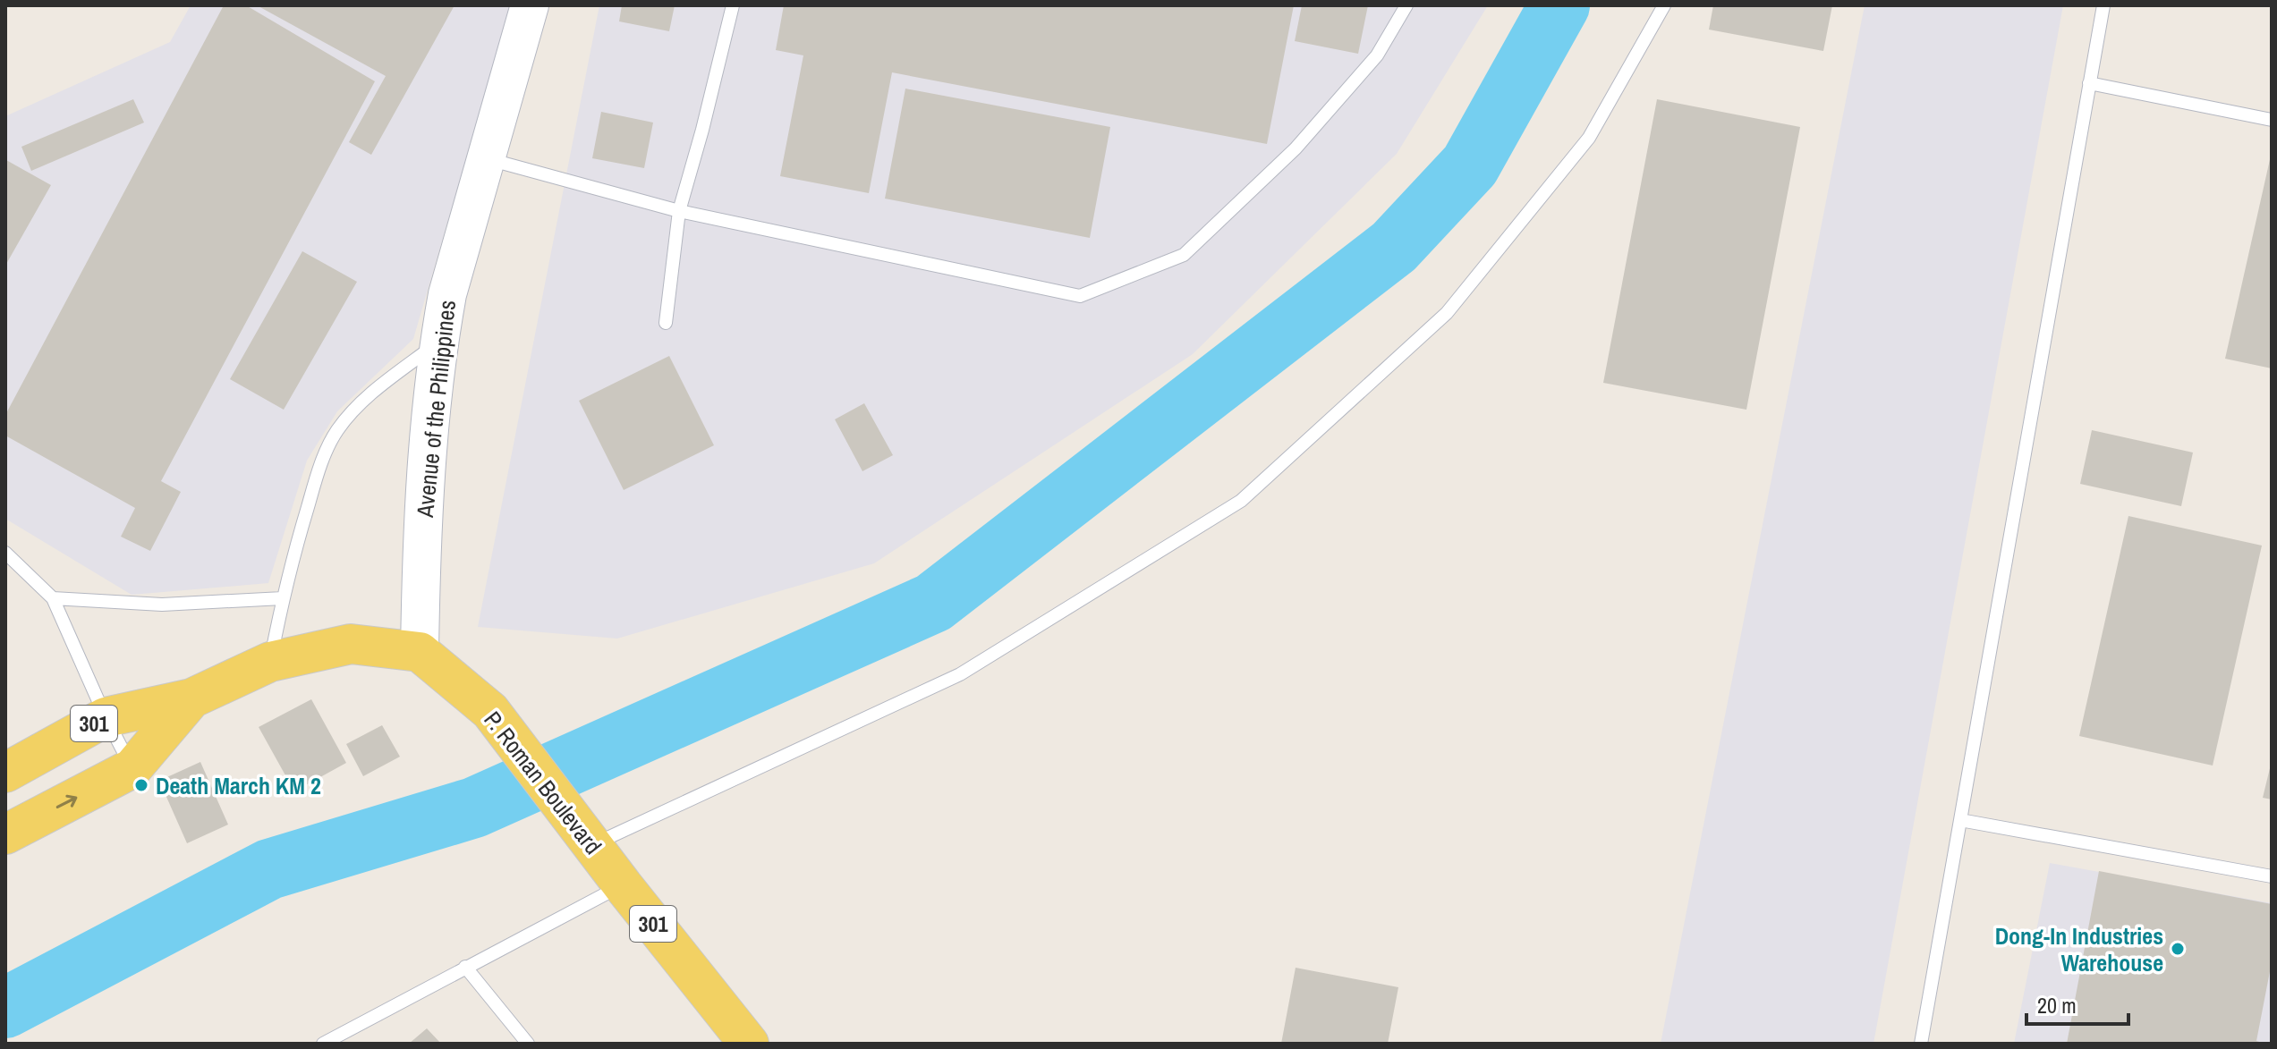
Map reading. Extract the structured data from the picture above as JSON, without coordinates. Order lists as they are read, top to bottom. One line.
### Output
{"streets":{"main road":["Avenue of the Philippines","301","P. Roman Boulevard"]},"crossings":[["Avenue of the Philippines","301"],["Avenue of the Philippines","P. Roman Boulevard"],["301","P. Roman Boulevard"]],"places":["Death March KM 2","Dong-In Industries Warehouse"],"scale_bar":"20 m"}
